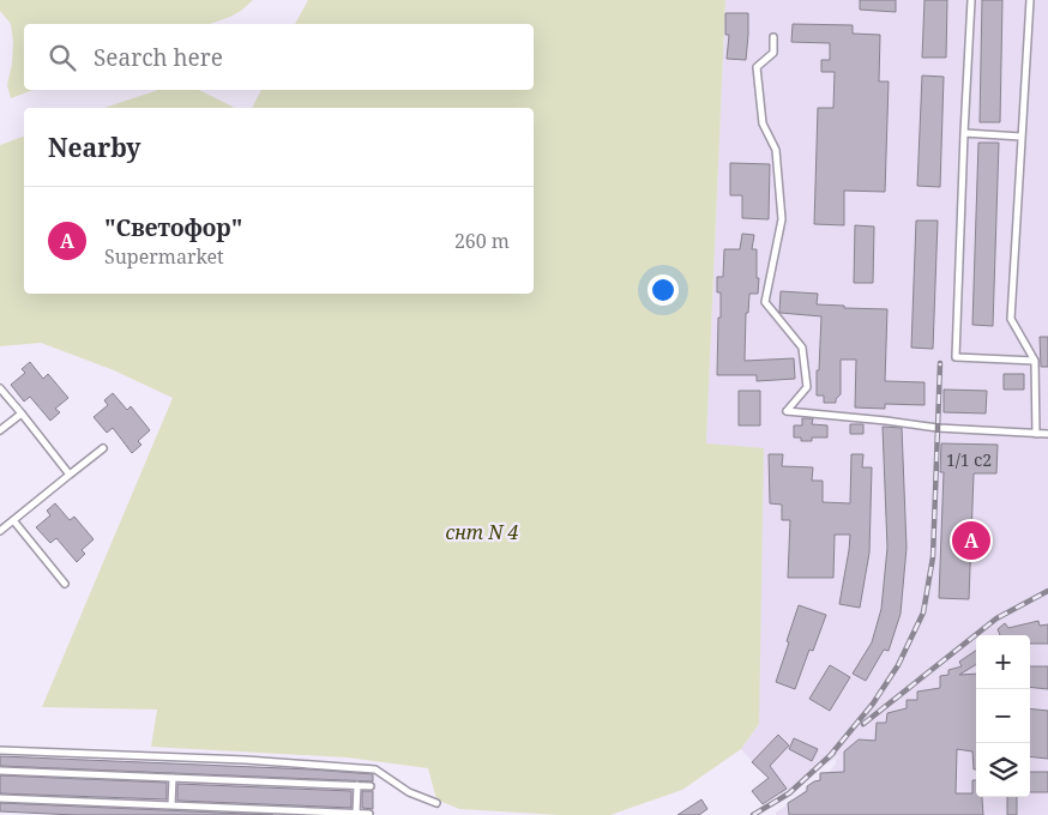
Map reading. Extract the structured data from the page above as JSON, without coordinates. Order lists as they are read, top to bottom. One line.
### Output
{"parks":["снт N 4"],"house_numbers":["1/1 с2"],"page":{"search":"Search here","heading":"Nearby","list":[{"mark":"A","name":"\"Светофор\"","note":"Supermarket","value":"260 m"}],"pins":"A","map_buttons":["+","−"]}}
